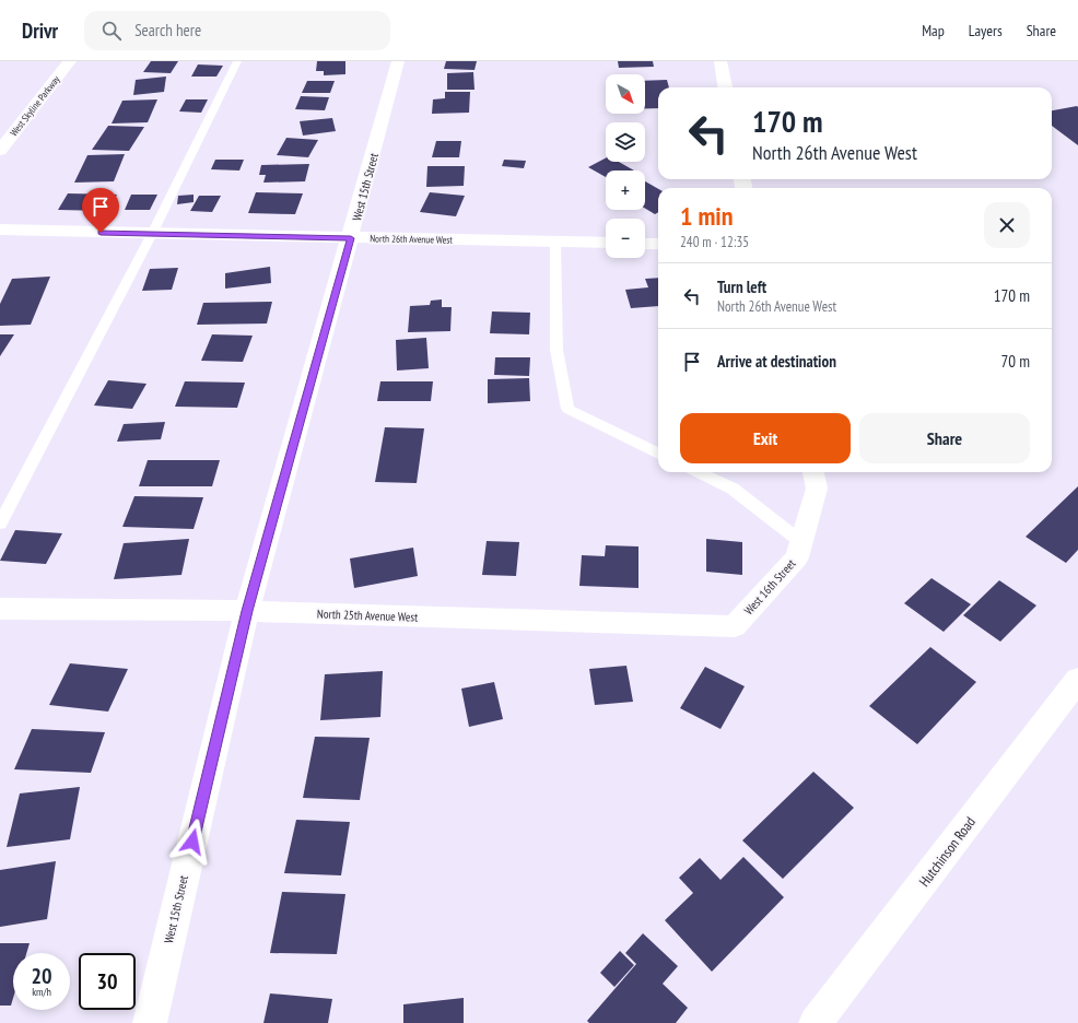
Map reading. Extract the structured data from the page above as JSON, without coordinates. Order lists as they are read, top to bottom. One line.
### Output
{"streets":{"street":["West Skyline Parkway","West 15th Street","North 26th Avenue West","West 16th Street","North 25th Avenue West","Hutchinson Road"]},"crossings":[["West 15th Street","North 26th Avenue West"],["West 15th Street","North 25th Avenue West"],["West 16th Street","North 25th Avenue West"]],"north":"bottom right","page":{"header":"Drivr","search":"Search here","nav":["Map","Layers","Share"],"map_buttons":["+","−"],"turn":["170 m","North 26th Avenue West"],"heading":["1 min","240 m · 12:35"],"list":[{"name":"Turn left","note":"North 26th Avenue West","value":"170 m"},{"name":"Arrive at destination","value":"70 m"}],"buttons":["Exit","Share"],"speed":"20 km/h","limit":"30"}}
